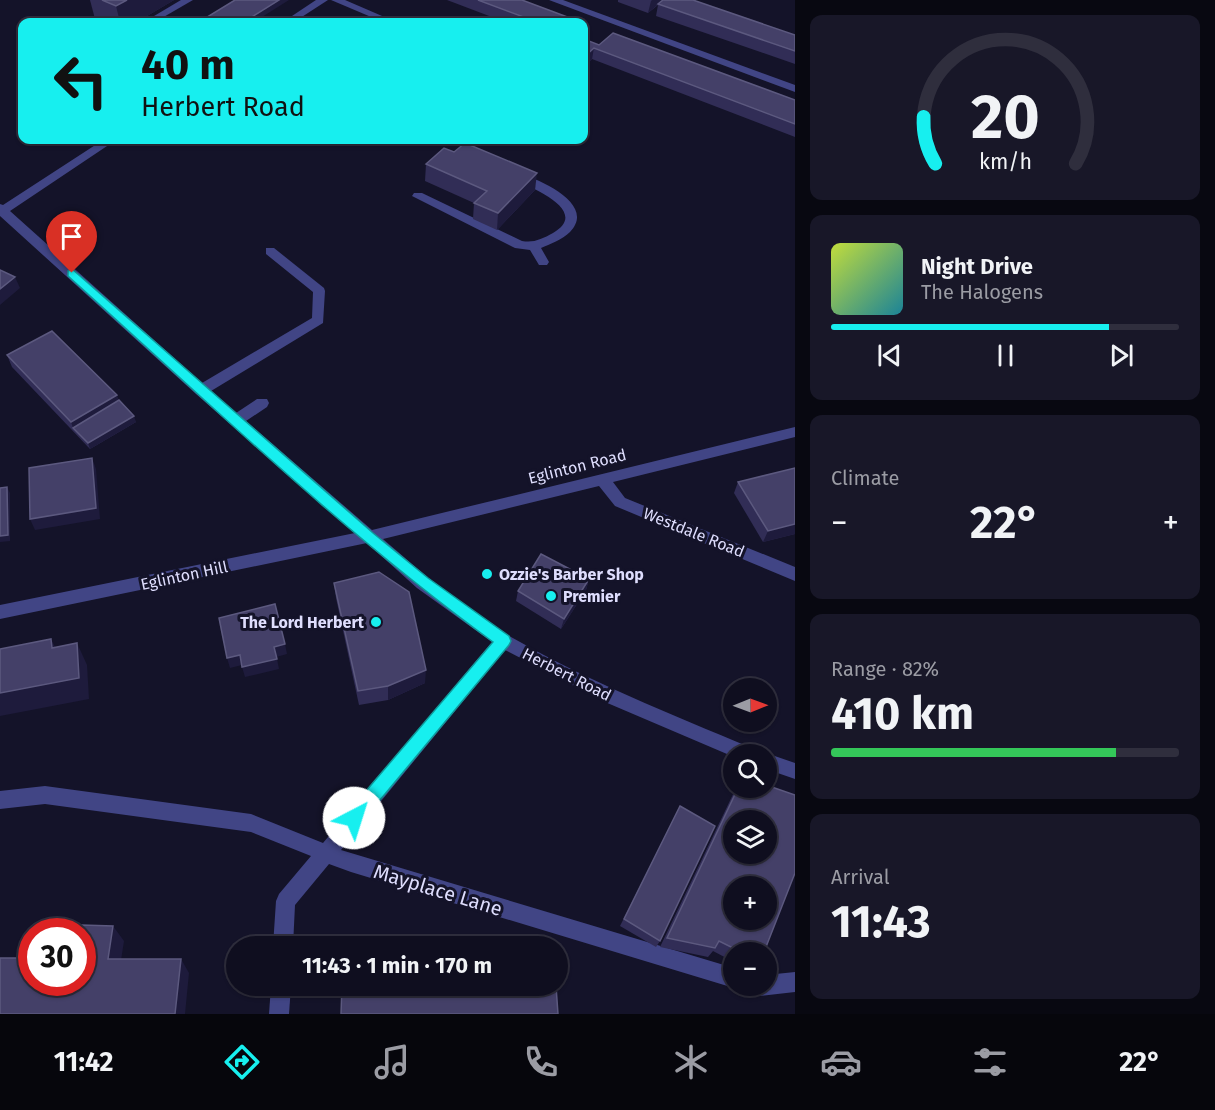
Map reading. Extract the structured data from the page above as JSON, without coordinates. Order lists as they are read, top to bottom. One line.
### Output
{"streets":{"street":["Eglinton Road","Westdale Road","Eglinton Hill","Herbert Road","Mayplace Lane"]},"crossings":[["Eglinton Road","Westdale Road"],["Eglinton Road","Eglinton Hill"],["Eglinton Road","Herbert Road"],["Eglinton Hill","Herbert Road"]],"places":["Ozzie's Barber Shop","Premier","The Lord Herbert"],"north":"right","page":{"turn":["40 m","Herbert Road"],"song":["Night Drive","The Halogens"],"tile":["Climate",["Range · 82%","410 km"],["Arrival","11:43"]],"heat":["−","22°","+"],"map_buttons":["+","−"],"limit":"30","trip":"11:43 · 1 min · 170 m","tabs":["11:42","22°"],"gauge":["20","km/h"]}}
